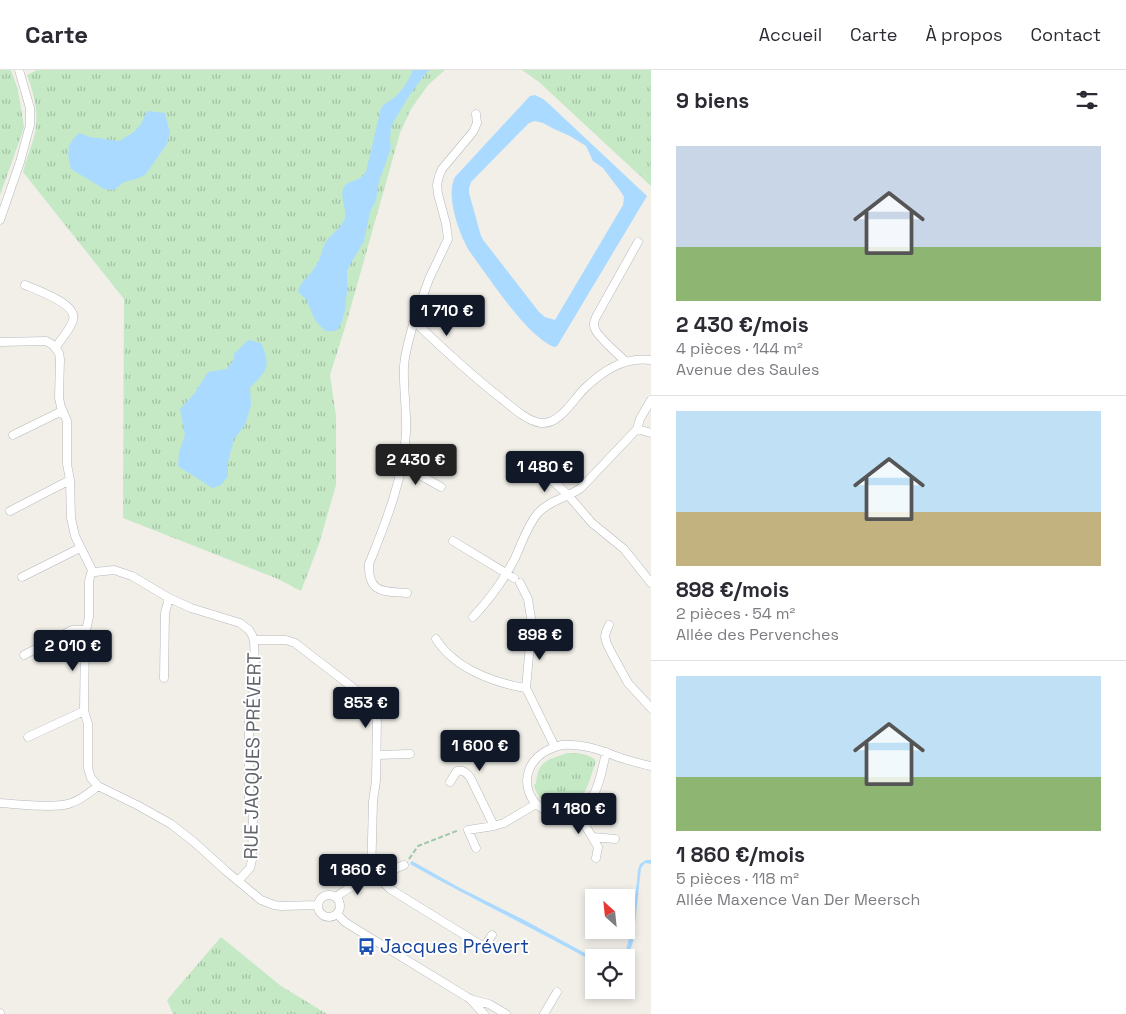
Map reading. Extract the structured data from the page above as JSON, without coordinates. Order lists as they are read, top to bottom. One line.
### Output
{"streets":{"street":["RUE JACQUES PRÉVERT"]},"places":{"bus stop":["Jacques Prévert"]},"north":"top left","page":{"header":"Carte","nav":["Accueil","Carte","À propos","Contact"],"heading":"9 biens","list":[{"name":"2 430 €/mois","note":"4 pièces · 144 m² · Avenue des Saules"},{"name":"898 €/mois","note":"2 pièces · 54 m² · Allée des Pervenches"},{"name":"1 860 €/mois","note":"5 pièces · 118 m² · Allée Maxence Van Der Meersch"}],"price":["1 710 €","2 430 €","1 480 €","898 €","2 010 €","853 €","1 600 €","1 180 €","1 860 €"]}}
